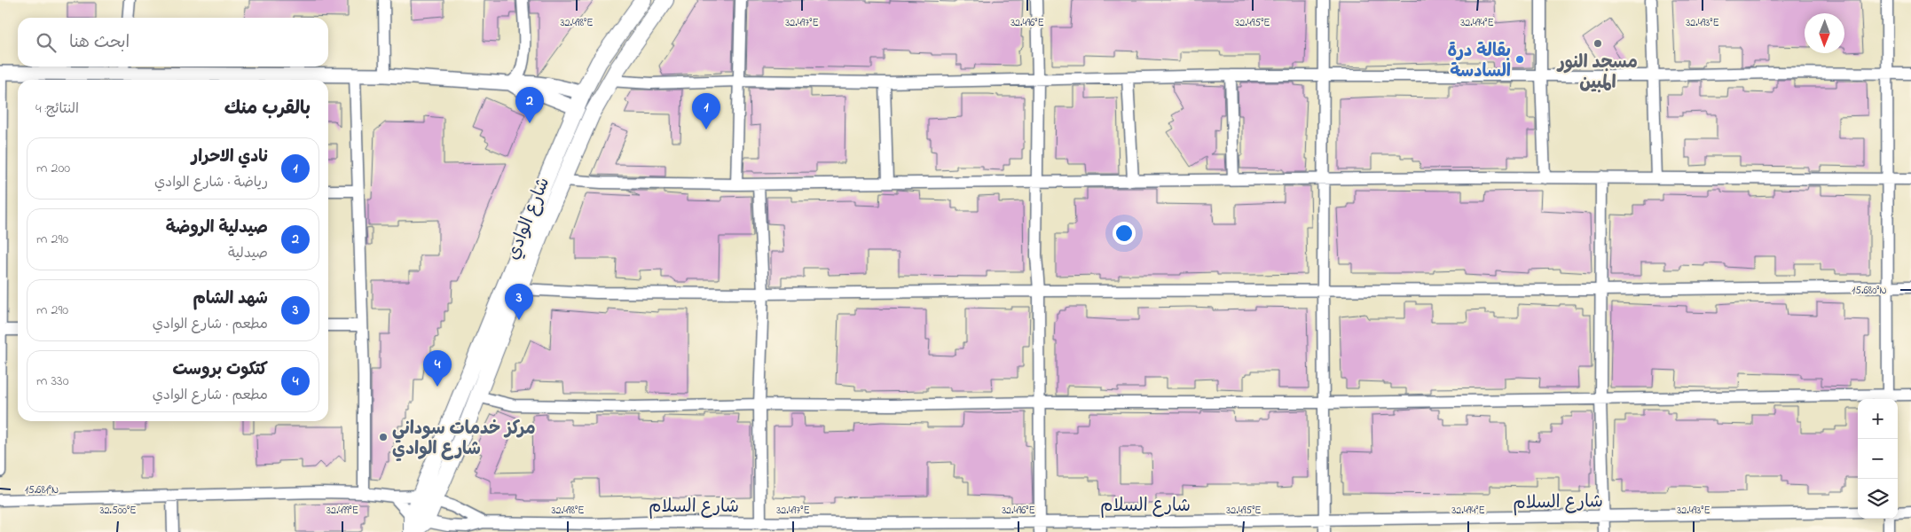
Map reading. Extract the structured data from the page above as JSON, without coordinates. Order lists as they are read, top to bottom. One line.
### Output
{"streets":{"main road":["شارع الوادي"],"street":["شارع السلام"]},"crossings":[["شارع الوادي","شارع السلام"]],"places":["مسجد النور المبين","بقالة درة السادسة","مركز خدمات سوداني شارع الوادي"],"north":"bottom","page":{"search":"ابحث هنا","heading":["بالقرب منك","النتائج: 4"],"pins":["2","1","3","4"],"list":[{"mark":"1","name":"نادي الاحرار","note":"رياضة · شارع الوادي","value":"200 m"},{"mark":"2","name":"صيدلية الروضة","note":"صيدلية","value":"290 m"},{"mark":"3","name":"شهد الشام","note":"مطعم · شارع الوادي","value":"290 m"},{"mark":"4","name":"كتكوت بروست","note":"مطعم · شارع الوادي","value":"330 m"}],"map_buttons":["+","−"]},"coordinates":["32.498°E","32.497°E","32.496°E","32.495°E","32.494°E","32.493°E","15.680°N","15.681°N","32.500°E","32.499°E"]}
